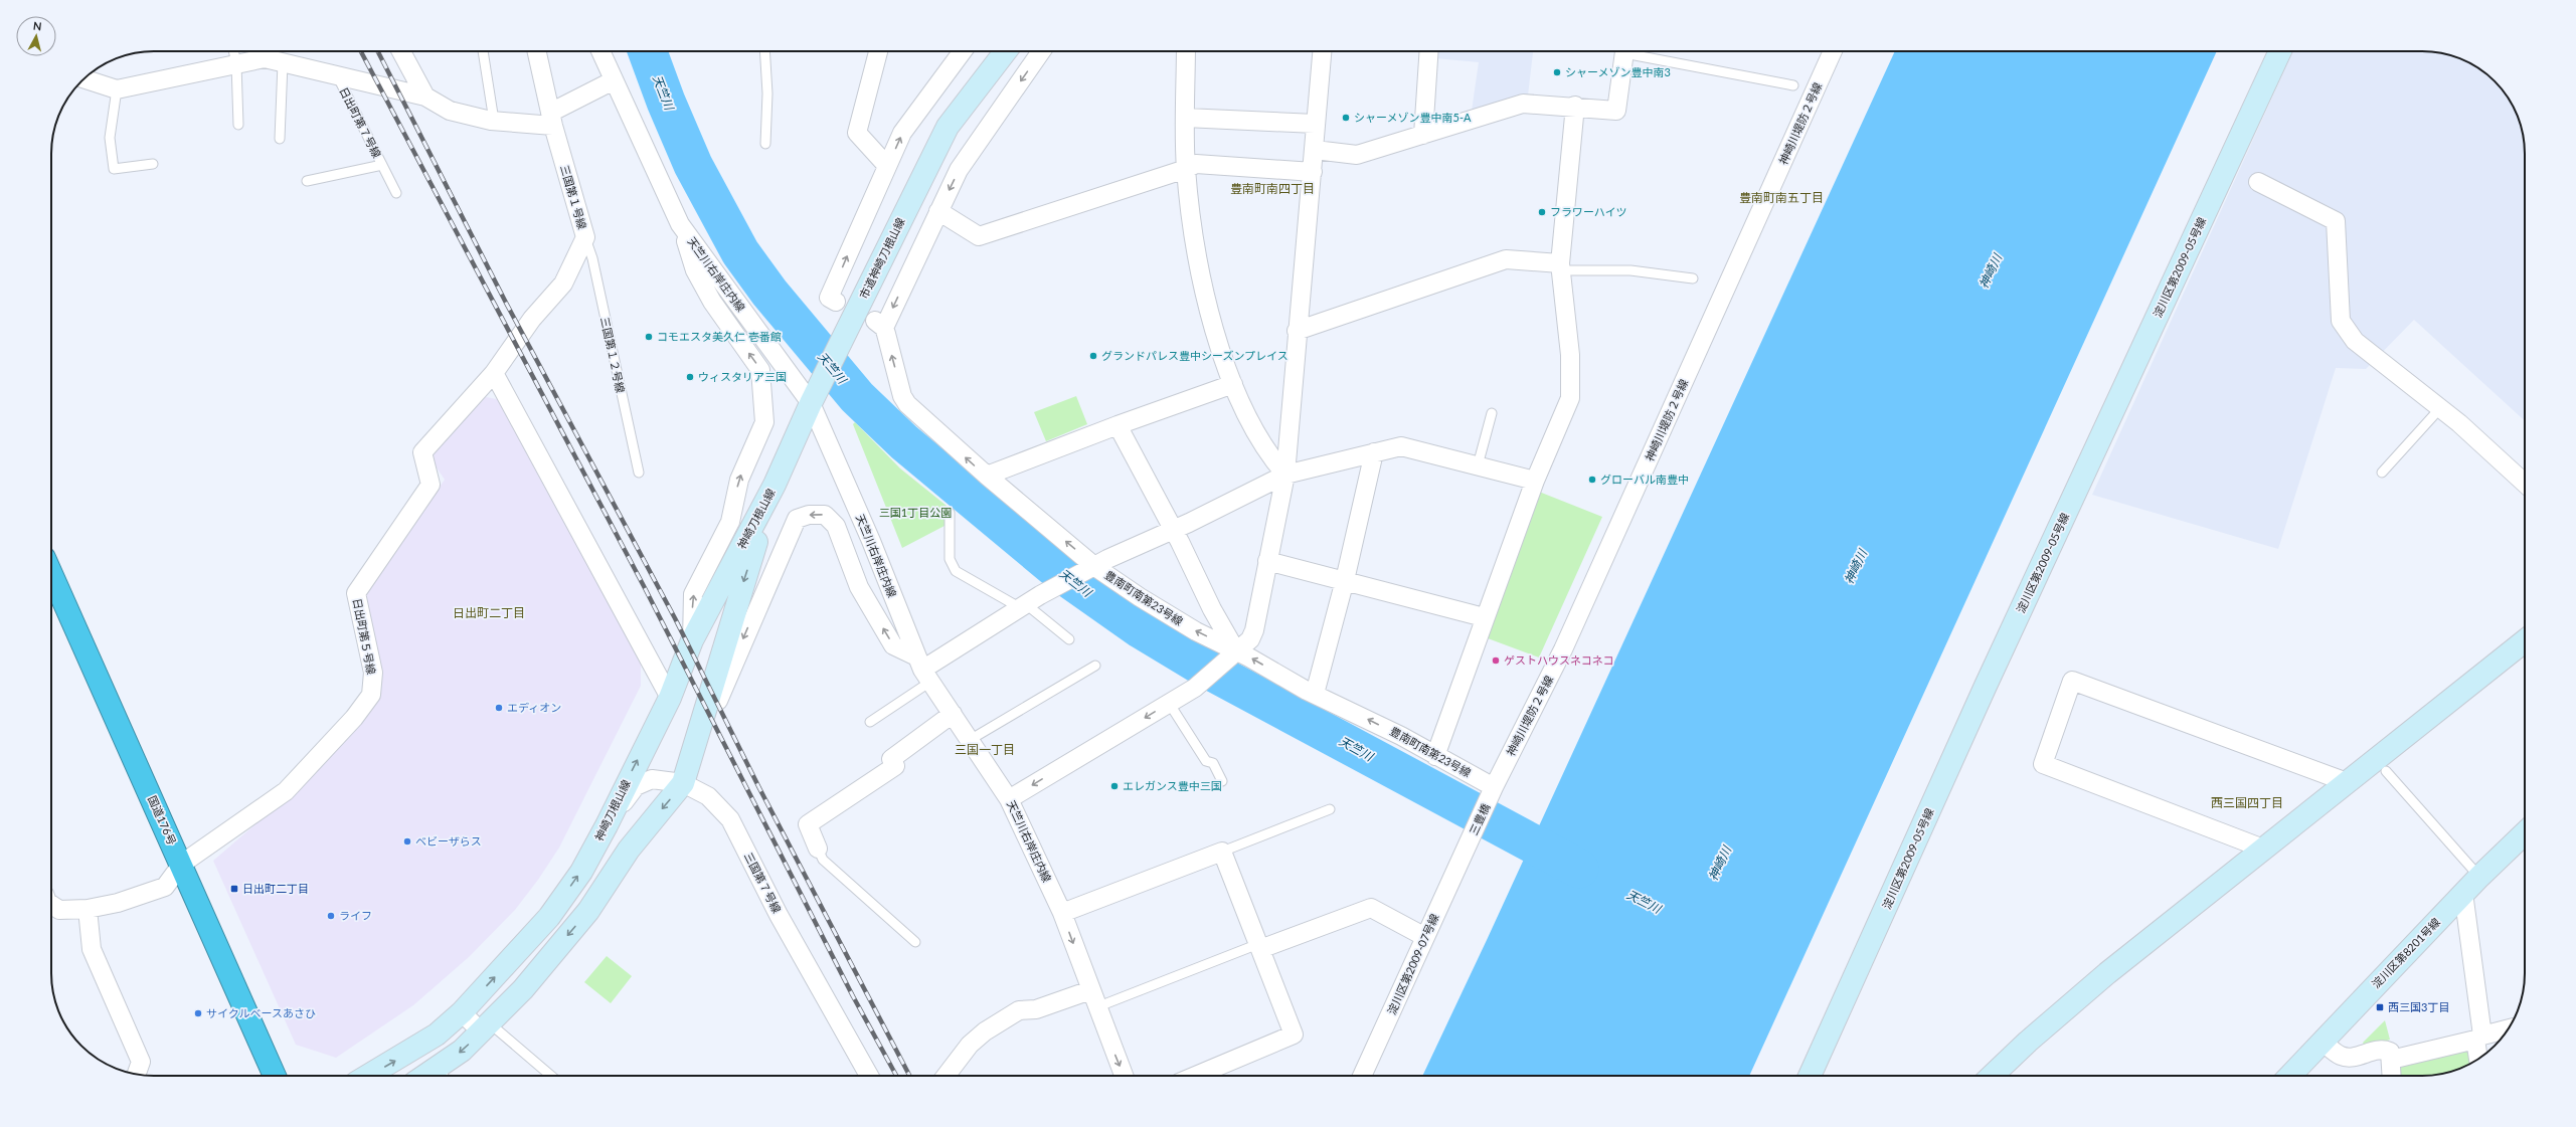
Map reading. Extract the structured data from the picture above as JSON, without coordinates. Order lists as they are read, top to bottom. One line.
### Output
{"streets":{"highway":["国道176号"],"street":["神崎川堤防２号線","三国第１号線","市道神崎刀根山線","淀川区第2009-05号線","天竺川右岸庄内線","神崎刀根山線","豊南町南第23号線","日出町第５号線","三豊橋","三国第７号線","淀川区第8201号線","淀川区第2009-07号線"],"lane":["日出町第７号線","三国第１２号線"]},"crossings":[["神崎川堤防２号線","豊南町南第23号線"],["神崎川堤防２号線","三豊橋"],["三国第１号線","三国第１２号線"],["三国第１号線","日出町第５号線"],["市道神崎刀根山線","天竺川右岸庄内線"],["市道神崎刀根山線","神崎刀根山線"],["神崎刀根山線","三国第７号線"],["豊南町南第23号線","三豊橋"],["日出町第５号線","国道176号"],["三豊橋","淀川区第2009-07号線"]],"districts":["豊南町南四丁目","豊南町南五丁目","日出町二丁目","三国一丁目","西三国四丁目"],"water":["天竺川","神崎川"],"parks":["三国1丁目公園"],"places":{"other":["シャーメゾン豊中南3","シャーメゾン豊中南5-A","フラワーハイツ","コモエスタ美久仁 壱番館","グランドパレス豊中シーズンプレイス","ウィスタリア三国","グローバル南豊中","ゲストハウスネコネコ","エディオン","エレガンス豊中三国","ベビーザらス","ライフ","サイクルベースあさひ"],"transit":["日出町二丁目","西三国3丁目"]},"north":"top"}
